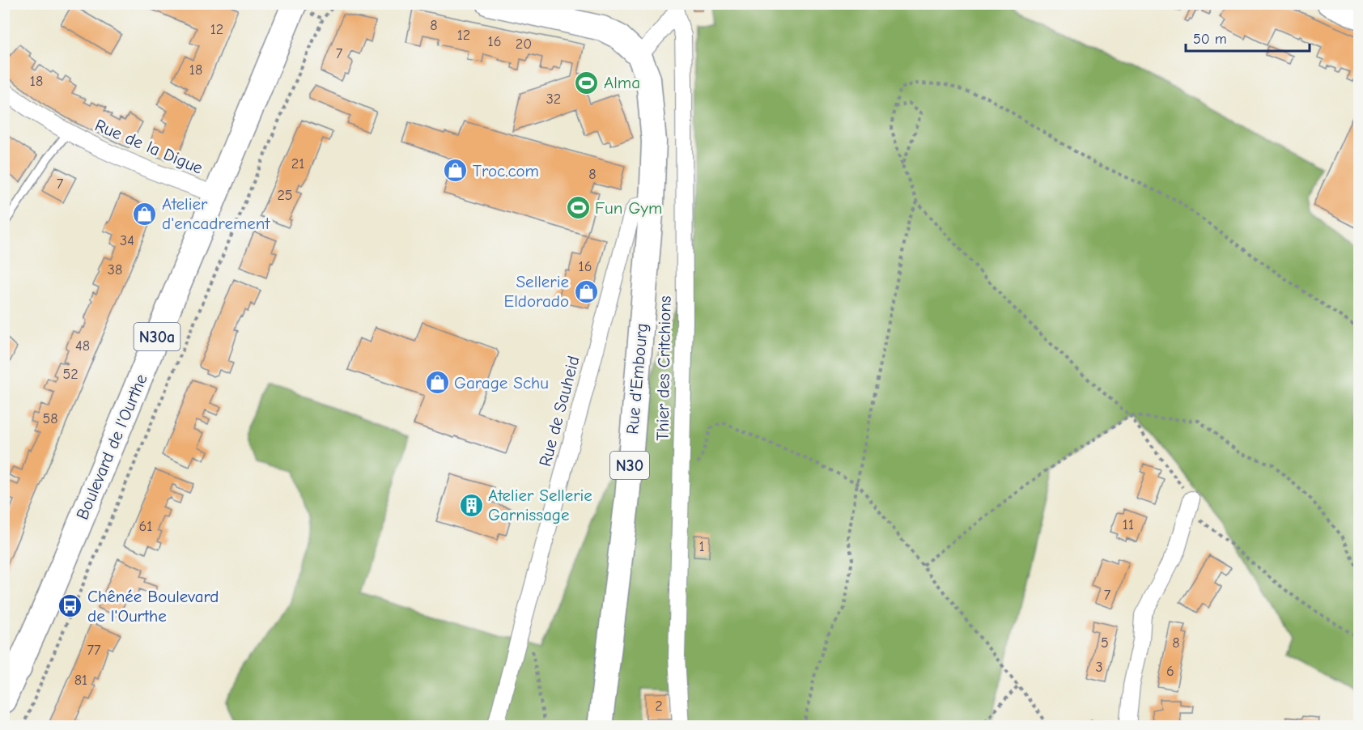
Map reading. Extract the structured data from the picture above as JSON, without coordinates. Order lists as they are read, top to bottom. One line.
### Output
{"streets":{"main road":["N30a","Rue d'Embourg","Boulevard de l'Ourthe","N30"],"street":["Rue de la Digue","Thier des Critchions","Rue de Sauheid"]},"crossings":[["Rue de la Digue","Boulevard de l'Ourthe"],["Rue d'Embourg","Rue de Sauheid"],["Rue d'Embourg","N30"],["Rue de Sauheid","N30"]],"places":{"sports":["Alma","Fun Gym"],"shop":["Troc.com","Atelier d'encadrement","Sellerie Eldorado","Garage Schu"],"building":["Atelier Sellerie Garnissage"],"bus stop":["Chênée Boulevard de l'Ourthe"]},"house_numbers":["8","12","12","16","20","7","18","18","32","21","8","7","25","34","16","38","48","52","58","11","61","1","7","5","8","77","3","6","81","2"],"scale_bar":"50 m"}
